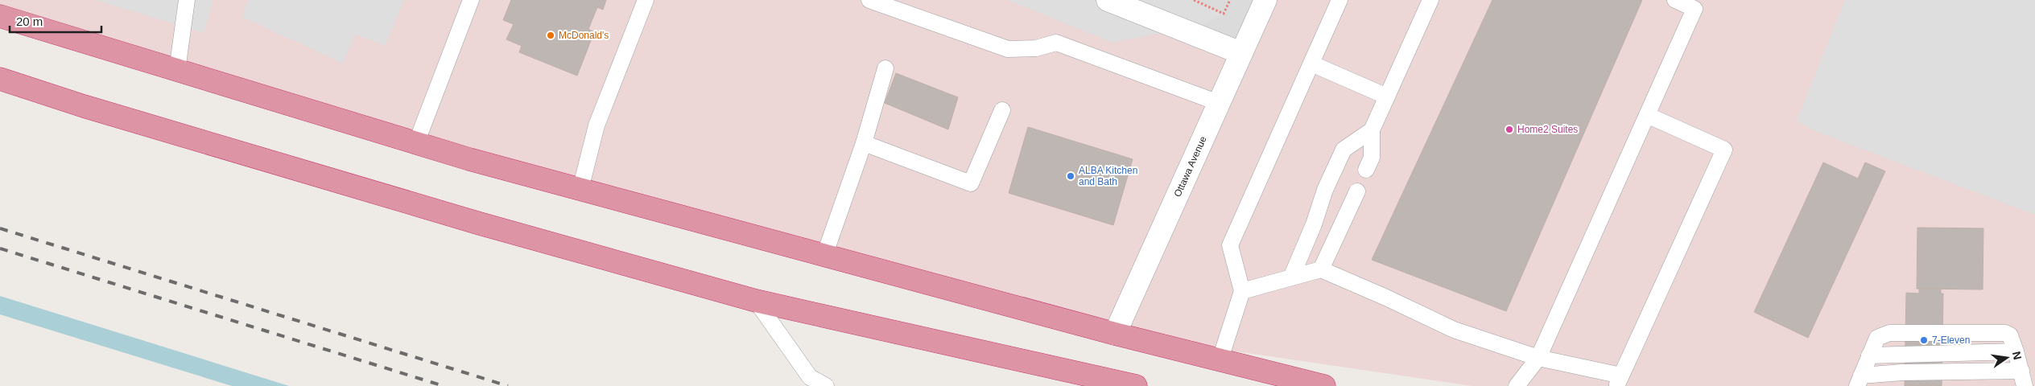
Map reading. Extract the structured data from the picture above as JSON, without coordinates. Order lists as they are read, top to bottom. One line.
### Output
{"streets":{"street":["Ottawa Avenue"]},"places":["McDonald's","Home2 Suites","ALBA Kitchen and Bath","7-Eleven"],"scale_bar":"20 m","north":"right"}
